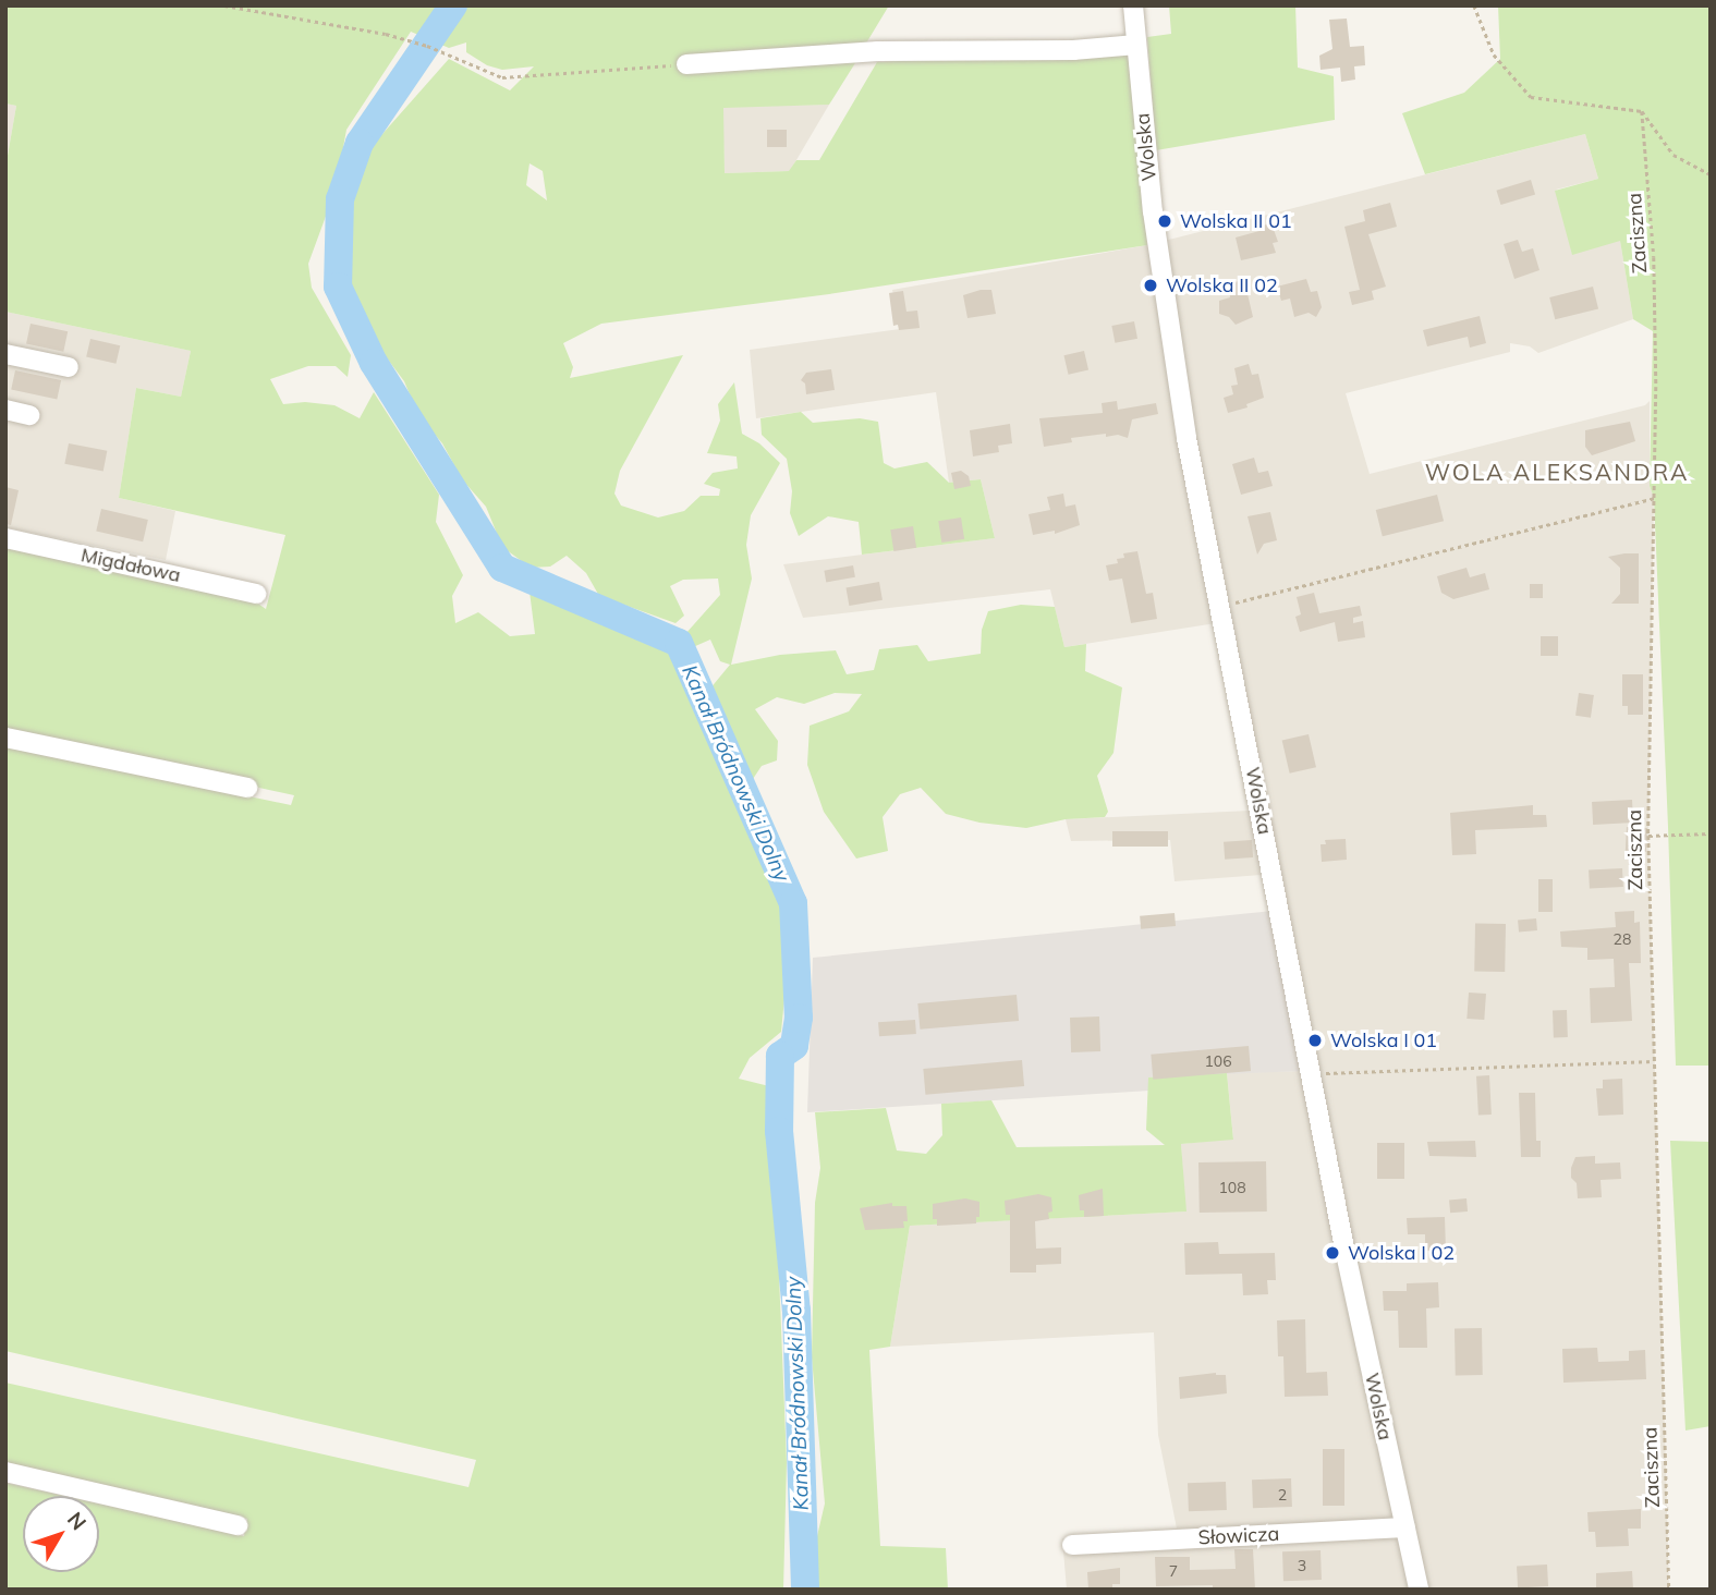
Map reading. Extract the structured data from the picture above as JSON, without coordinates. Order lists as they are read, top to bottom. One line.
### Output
{"streets":{"street":["Wolska","Migdałowa","Słowicza"],"path":["Zaciszna"]},"crossings":[["Wolska","Słowicza"]],"districts":["WOLA ALEKSANDRA"],"water":["Kanał Bródnowski Dolny"],"places":["Wolska II 01","Wolska II 02","Wolska I 01","Wolska I 02"],"house_numbers":["28","106","108","2","3","7"],"north":"top right"}
